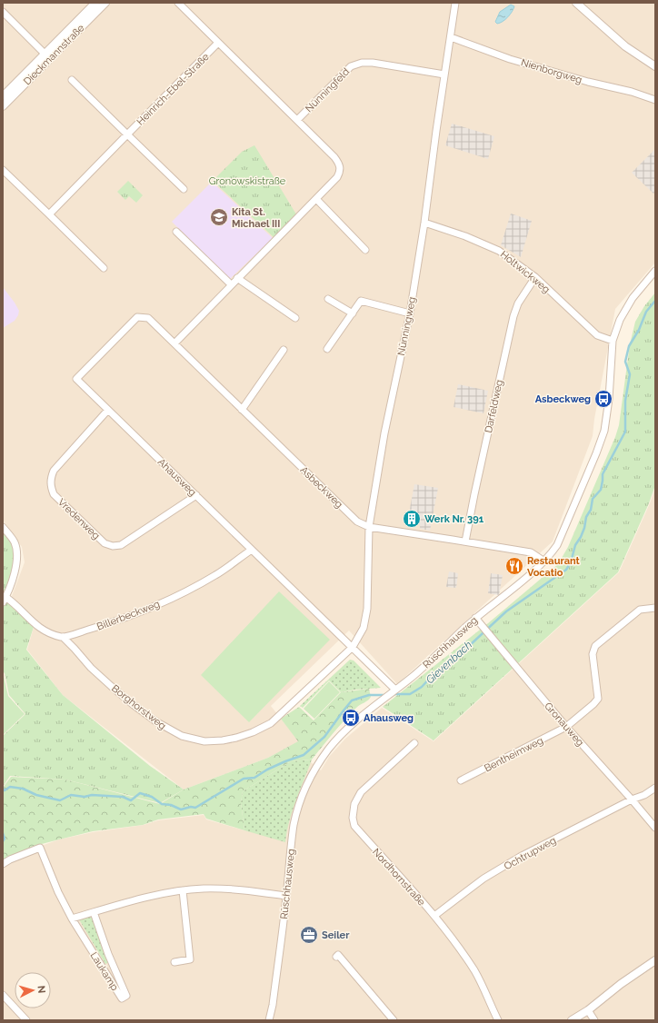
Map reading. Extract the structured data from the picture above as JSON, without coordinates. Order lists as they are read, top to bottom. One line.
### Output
{"streets":{"street":["Dieckmannstraße","Nienborgweg","Heinrich-Ebel-Straße","Nünningfeld","Holtwickweg","Nünningweg","Darfeldweg","Ahausweg","Asbeckweg","Vredenweg","Billerbeckweg","Rüschhausweg","Borghorstweg","Gronauweg","Bentheimweg","Ochtrupweg","Nordhornstraße","Laukamp"]},"crossings":[["Nienborgweg","Nünningweg"],["Nünningfeld","Nünningweg"],["Holtwickweg","Nünningweg"],["Holtwickweg","Darfeldweg"],["Holtwickweg","Rüschhausweg"],["Nünningweg","Ahausweg"],["Nünningweg","Asbeckweg"],["Nünningweg","Borghorstweg"],["Darfeldweg","Asbeckweg"],["Ahausweg","Asbeckweg"],["Ahausweg","Vredenweg"],["Ahausweg","Billerbeckweg"],["Ahausweg","Rüschhausweg"],["Ahausweg","Borghorstweg"],["Asbeckweg","Rüschhausweg"],["Billerbeckweg","Borghorstweg"],["Rüschhausweg","Gronauweg"],["Gronauweg","Bentheimweg"],["Gronauweg","Ochtrupweg"],["Ochtrupweg","Nordhornstraße"]],"water":["Gievenbach"],"parks":["Gronowskistraße"],"places":{"school or university":["Kita St. Michael III"],"bus stop":["Asbeckweg","Ahausweg"],"building":["Werk Nr. 391"],"restaurant":["Restaurant Vocatio"],"office":["Seiler"]},"north":"right"}
